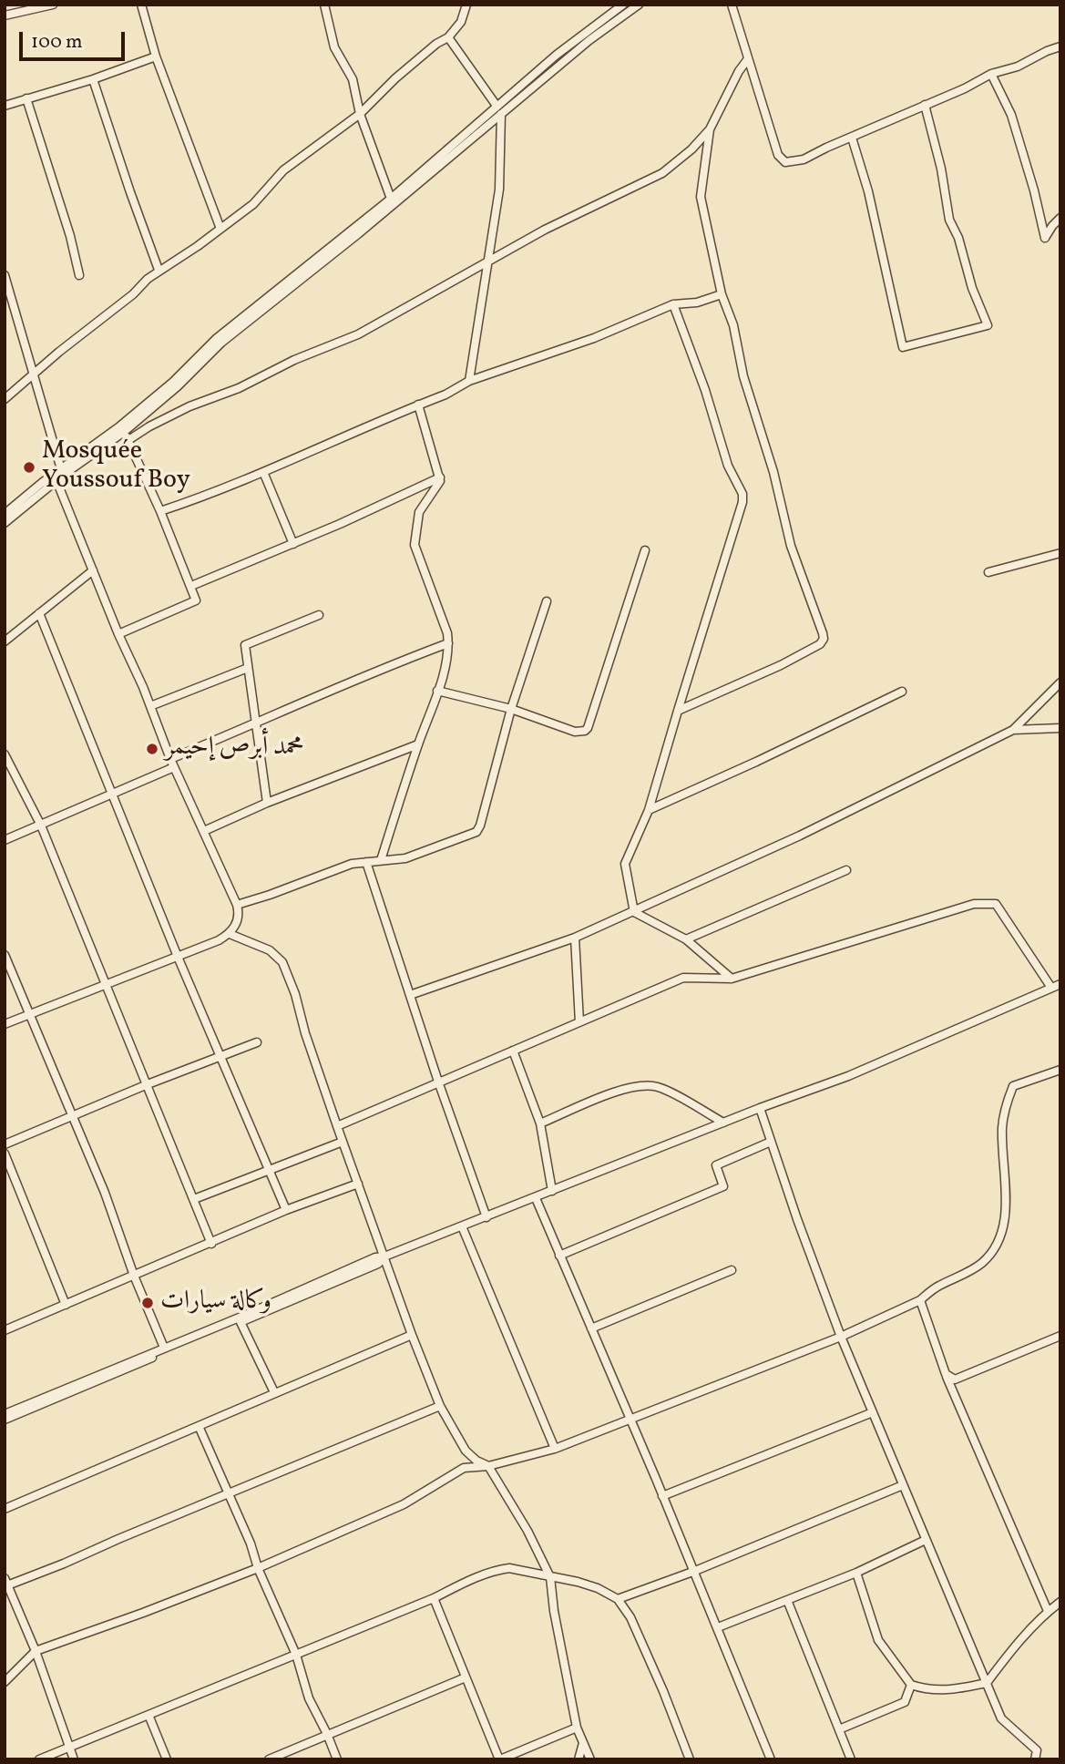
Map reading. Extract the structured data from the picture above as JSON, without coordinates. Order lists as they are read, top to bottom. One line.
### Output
{"places":["Mosquée Youssouf Boy","محمد أبرص إحيمر","وكالة سيارات"],"scale_bar":"100 m"}
